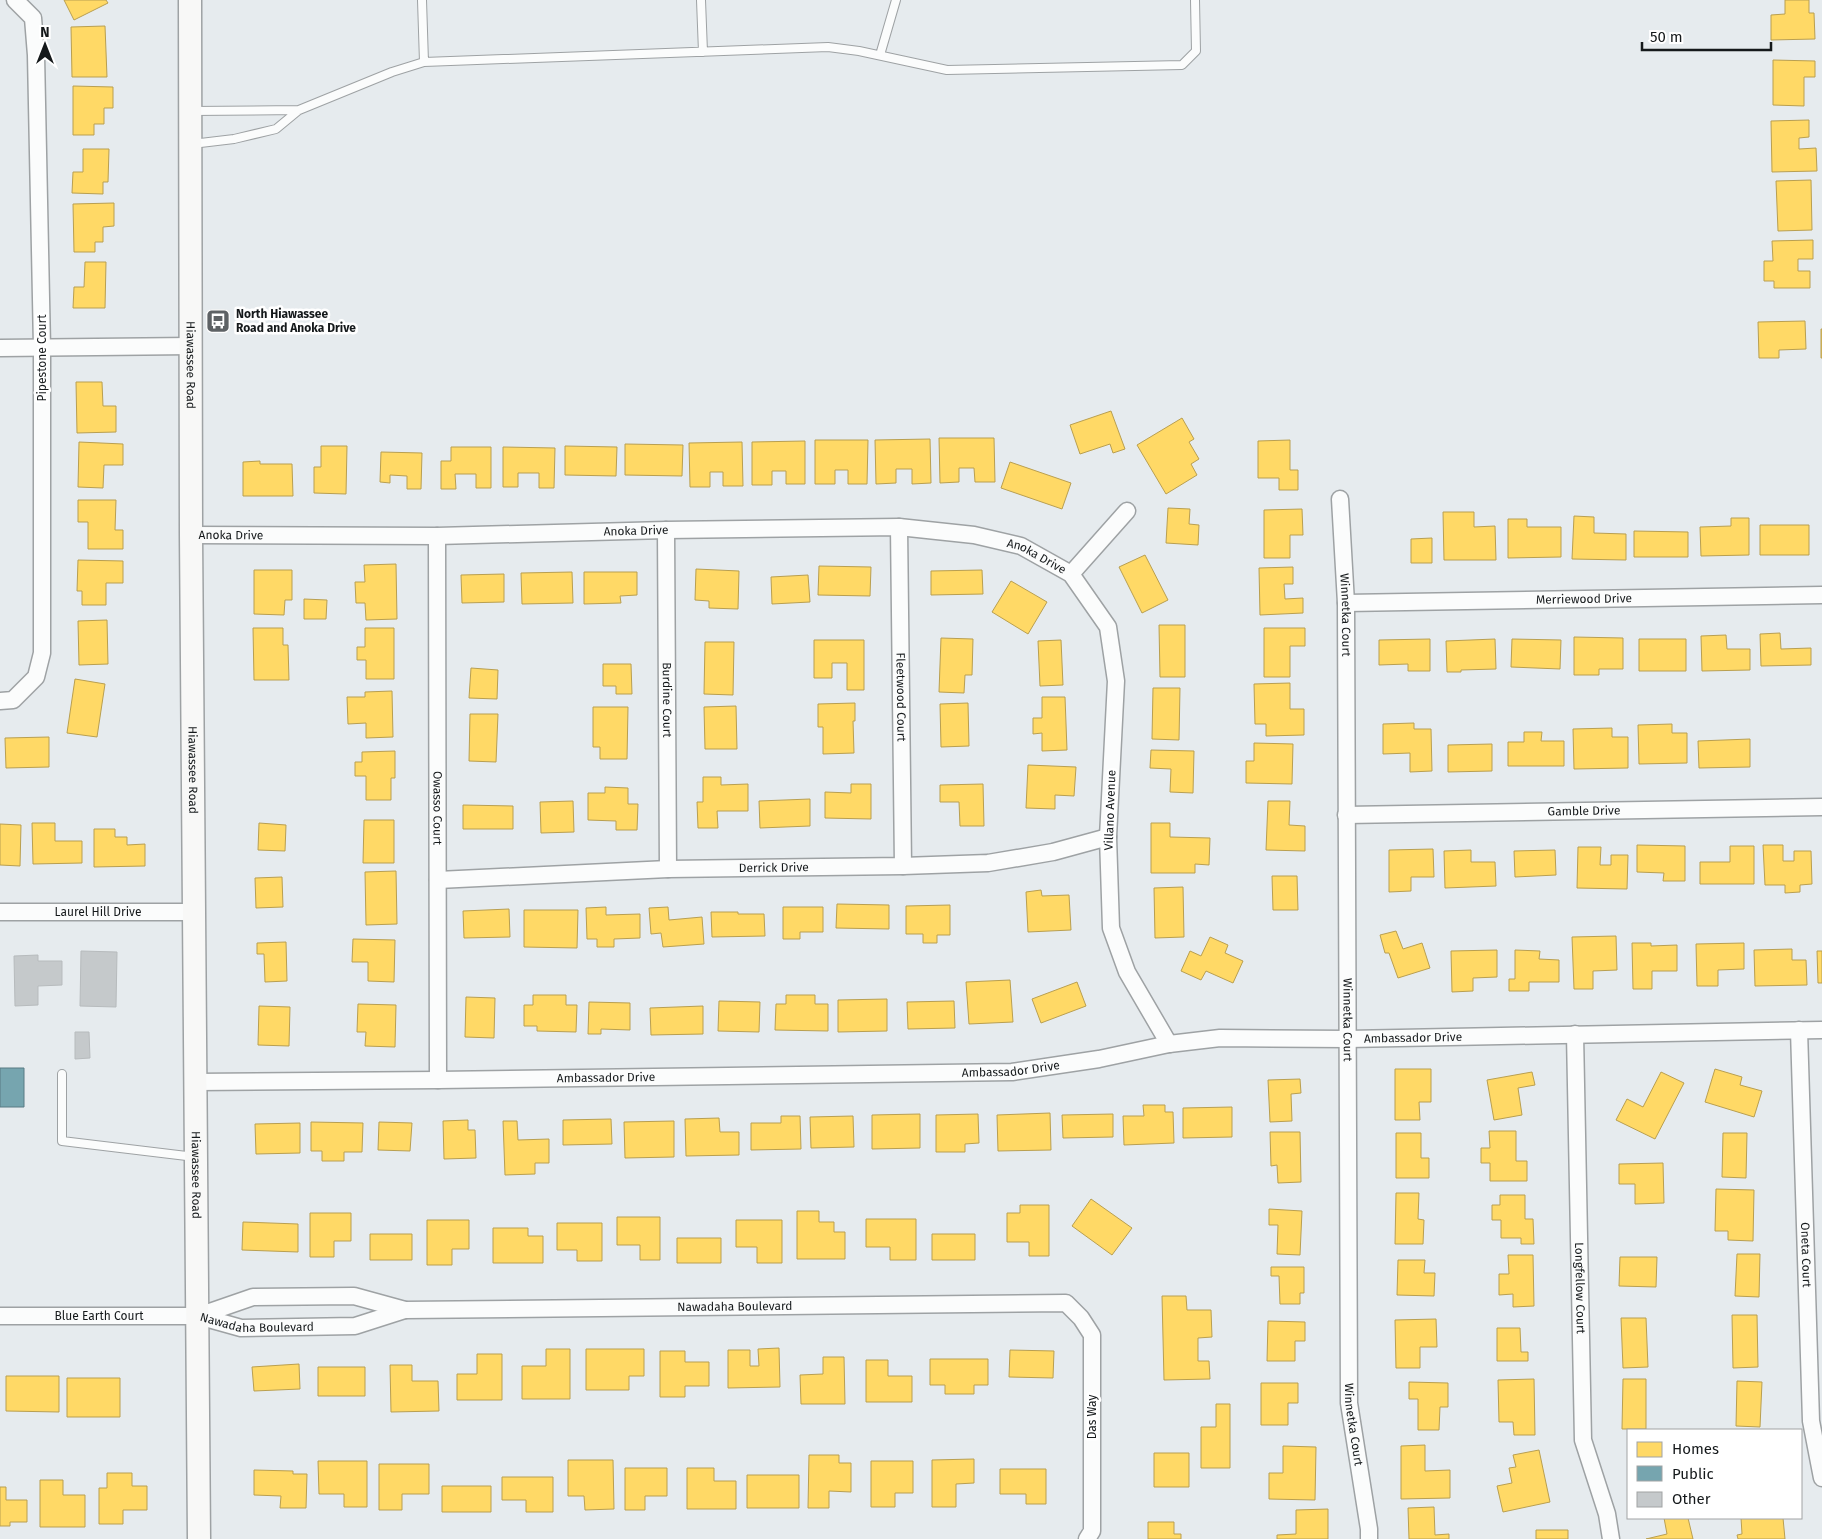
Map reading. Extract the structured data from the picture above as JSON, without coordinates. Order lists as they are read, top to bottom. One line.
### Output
{"streets":{"main road":["Hiawassee Road"],"street":["Pipestone Court","Anoka Drive","Merriewood Drive","Winnetka Court","Fleetwood Court","Burdine Court","Owasso Court","Villano Avenue","Gamble Drive","Derrick Drive","Laurel Hill Drive","Ambassador Drive","Oneta Court","Longfellow Court","Nawadaha Boulevard","Blue Earth Court","Das Way"]},"crossings":[["Hiawassee Road","Anoka Drive"],["Hiawassee Road","Laurel Hill Drive"],["Hiawassee Road","Ambassador Drive"],["Hiawassee Road","Nawadaha Boulevard"],["Hiawassee Road","Blue Earth Court"],["Anoka Drive","Fleetwood Court"],["Anoka Drive","Burdine Court"],["Anoka Drive","Owasso Court"],["Anoka Drive","Villano Avenue"],["Merriewood Drive","Winnetka Court"],["Winnetka Court","Gamble Drive"],["Winnetka Court","Ambassador Drive"],["Fleetwood Court","Derrick Drive"],["Burdine Court","Derrick Drive"],["Owasso Court","Derrick Drive"],["Owasso Court","Ambassador Drive"],["Villano Avenue","Derrick Drive"],["Villano Avenue","Ambassador Drive"],["Ambassador Drive","Oneta Court"],["Ambassador Drive","Longfellow Court"],["Nawadaha Boulevard","Blue Earth Court"],["Nawadaha Boulevard","Das Way"]],"places":{"bus stop":["North Hiawassee Road and Anoka Drive"]},"legend":["Homes","Public","Other"],"scale_bar":"50 m","north":"top"}
